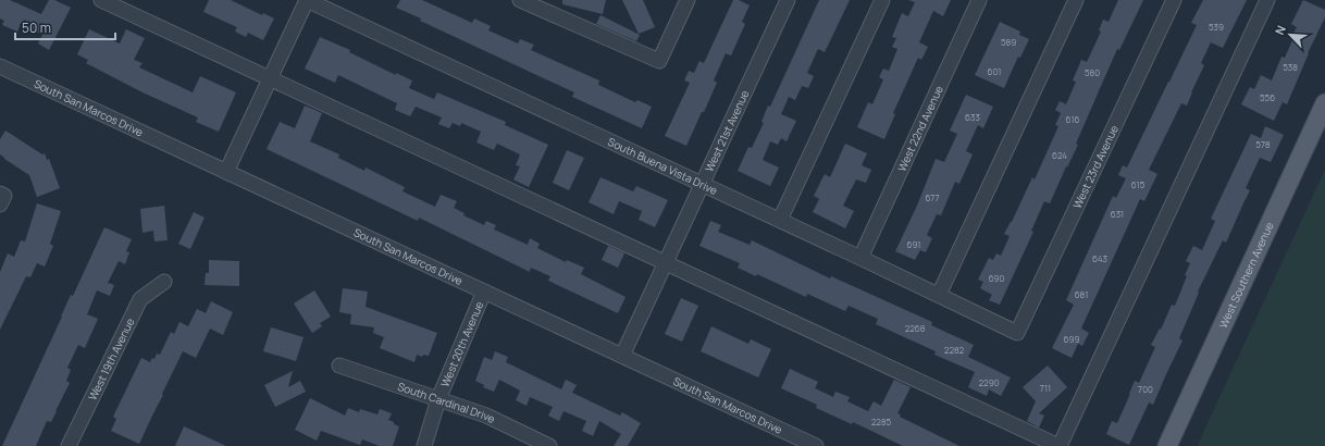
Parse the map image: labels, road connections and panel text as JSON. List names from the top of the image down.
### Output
{
  "streets": {
    "main road": ["West Southern Avenue"],
    "street": [
      "South San Marcos Drive",
      "West 22nd Avenue",
      "West 21st Avenue",
      "South Buena Vista Drive",
      "West 23rd Avenue",
      "West 20th Avenue",
      "West 19th Avenue",
      "South Cardinal Drive"
    ]
  },
  "crossings": [
    ["South San Marcos Drive", "West 21st Avenue"],
    ["South San Marcos Drive", "West 20th Avenue"],
    ["West 22nd Avenue", "South Buena Vista Drive"],
    ["West 21st Avenue", "South Buena Vista Drive"],
    ["South Buena Vista Drive", "West 23rd Avenue"],
    ["West 20th Avenue", "South Cardinal Drive"]
  ],
  "house_numbers": [
    "539",
    "589",
    "538",
    "601",
    "580",
    "556",
    "633",
    "616",
    "578",
    "624",
    "615",
    "677",
    "631",
    "691",
    "643",
    "690",
    "681",
    "2268",
    "699",
    "2282",
    "2290",
    "711",
    "700",
    "2285"
  ],
  "scale_bar": "50 m",
  "north": "top left"
}
